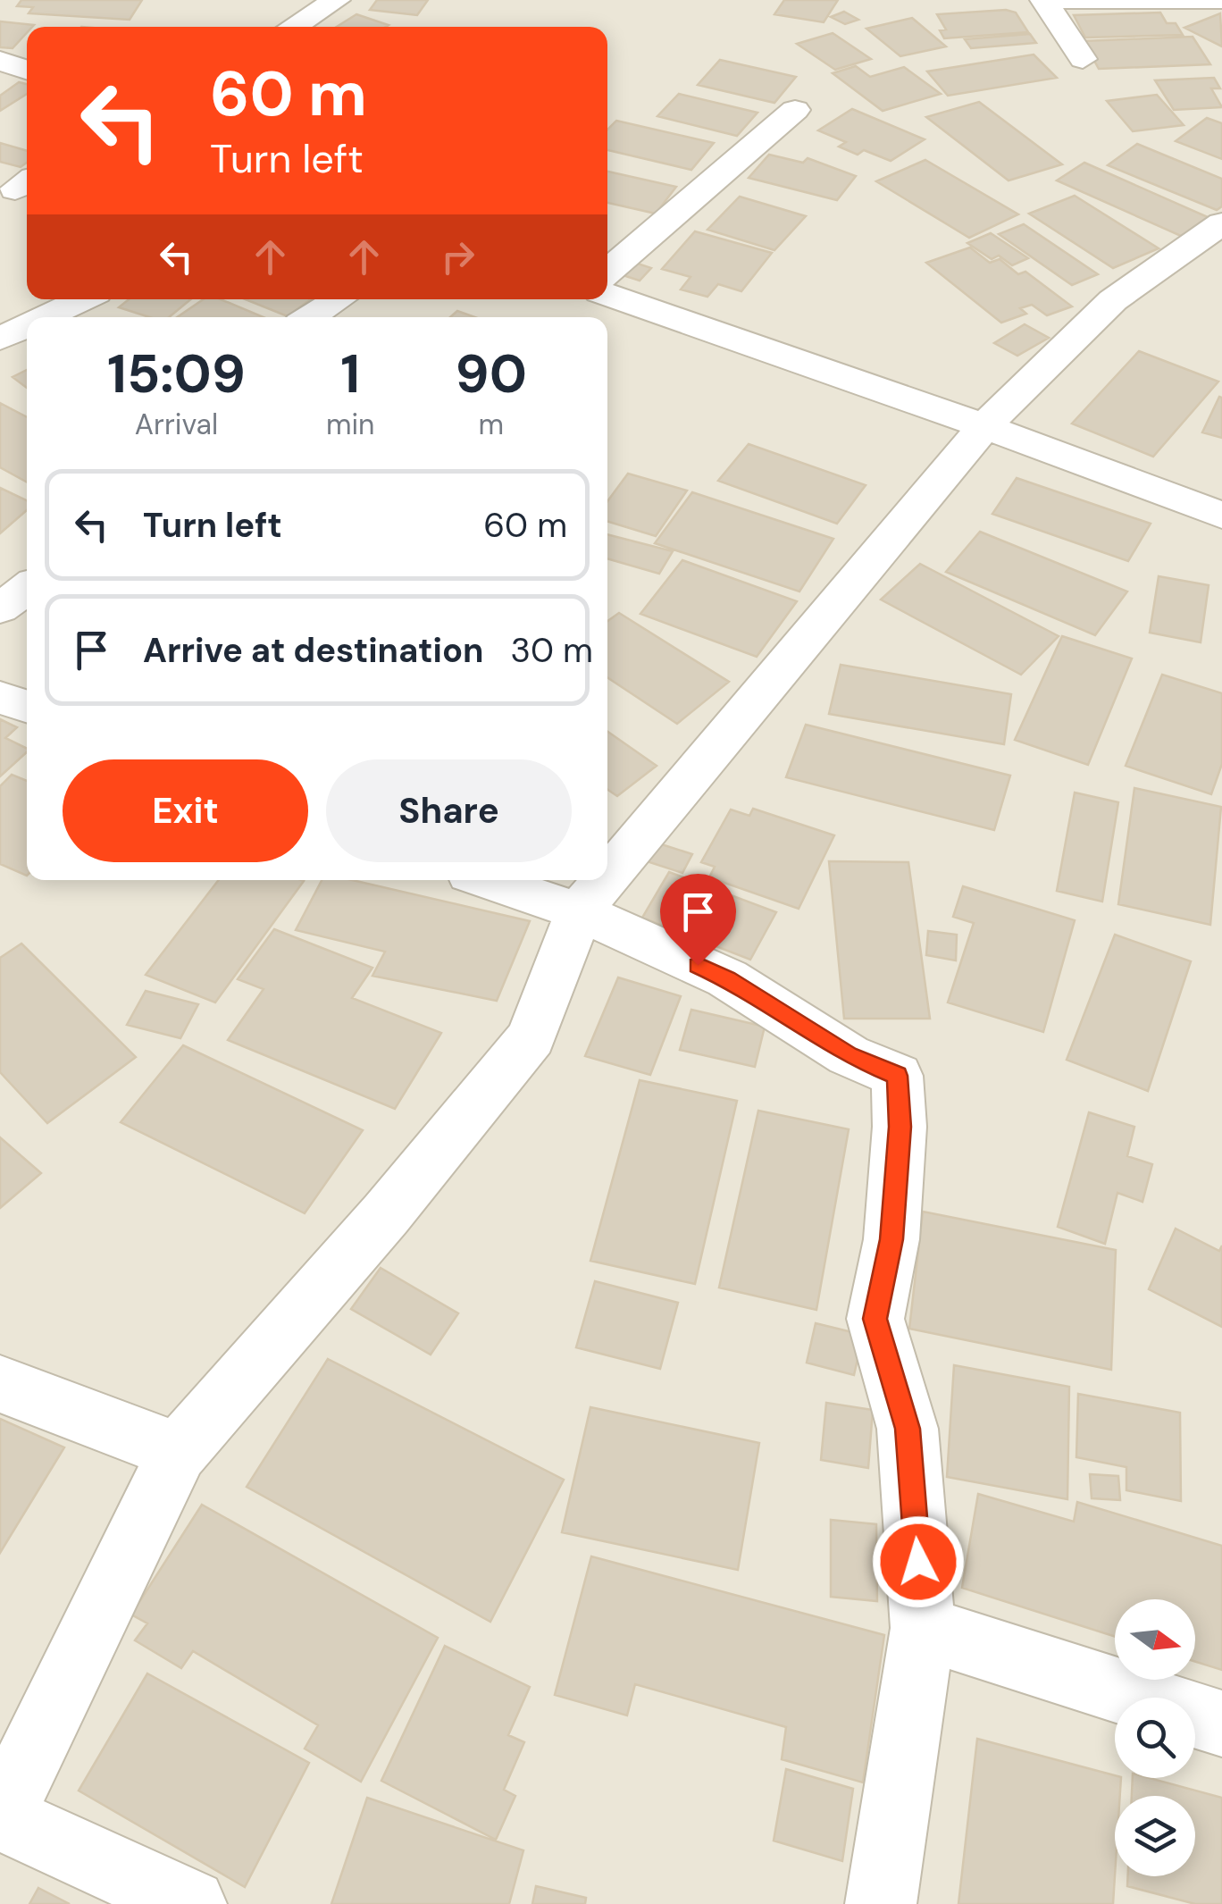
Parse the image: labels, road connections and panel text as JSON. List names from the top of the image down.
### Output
{
  "north": "right",
  "page": {
    "turn": ["60 m", "Turn left"],
    "eta": [
      "15:09",
      "Arrival",
      "1",
      "min",
      "90",
      "m"
    ],
    "list": [
      {
        "name": "Turn left",
        "value": "60 m"
      },
      {
        "name": "Arrive at destination",
        "value": "30 m"
      }
    ],
    "buttons": ["Exit", "Share"]
  }
}
